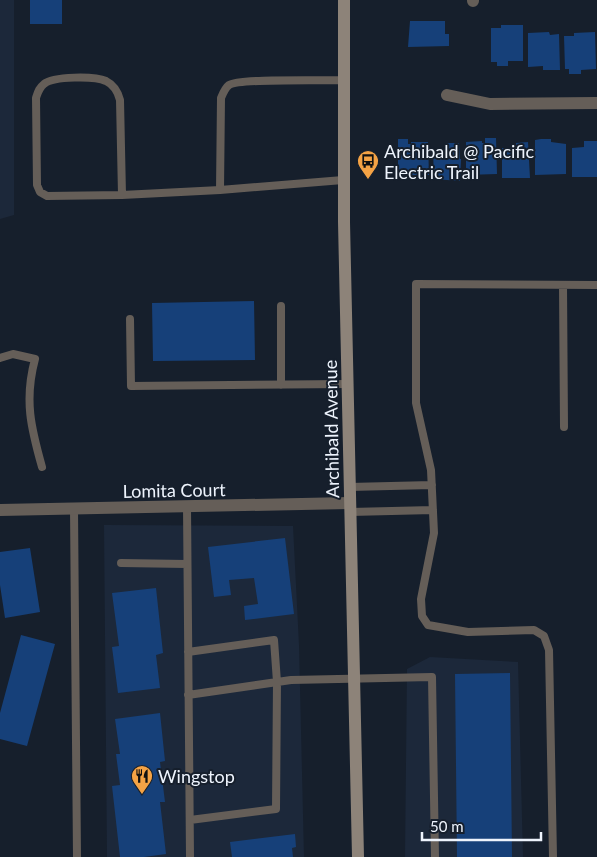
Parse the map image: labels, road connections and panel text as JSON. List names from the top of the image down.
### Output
{
  "streets": {
    "main road": ["Archibald Avenue"],
    "street": ["Lomita Court"]
  },
  "crossings": [
    ["Archibald Avenue", "Lomita Court"]
  ],
  "places": {
    "bus stop": ["Archibald @ Pacific Electric Trail"],
    "restaurant": ["Wingstop"]
  },
  "scale_bar": "50 m"
}
